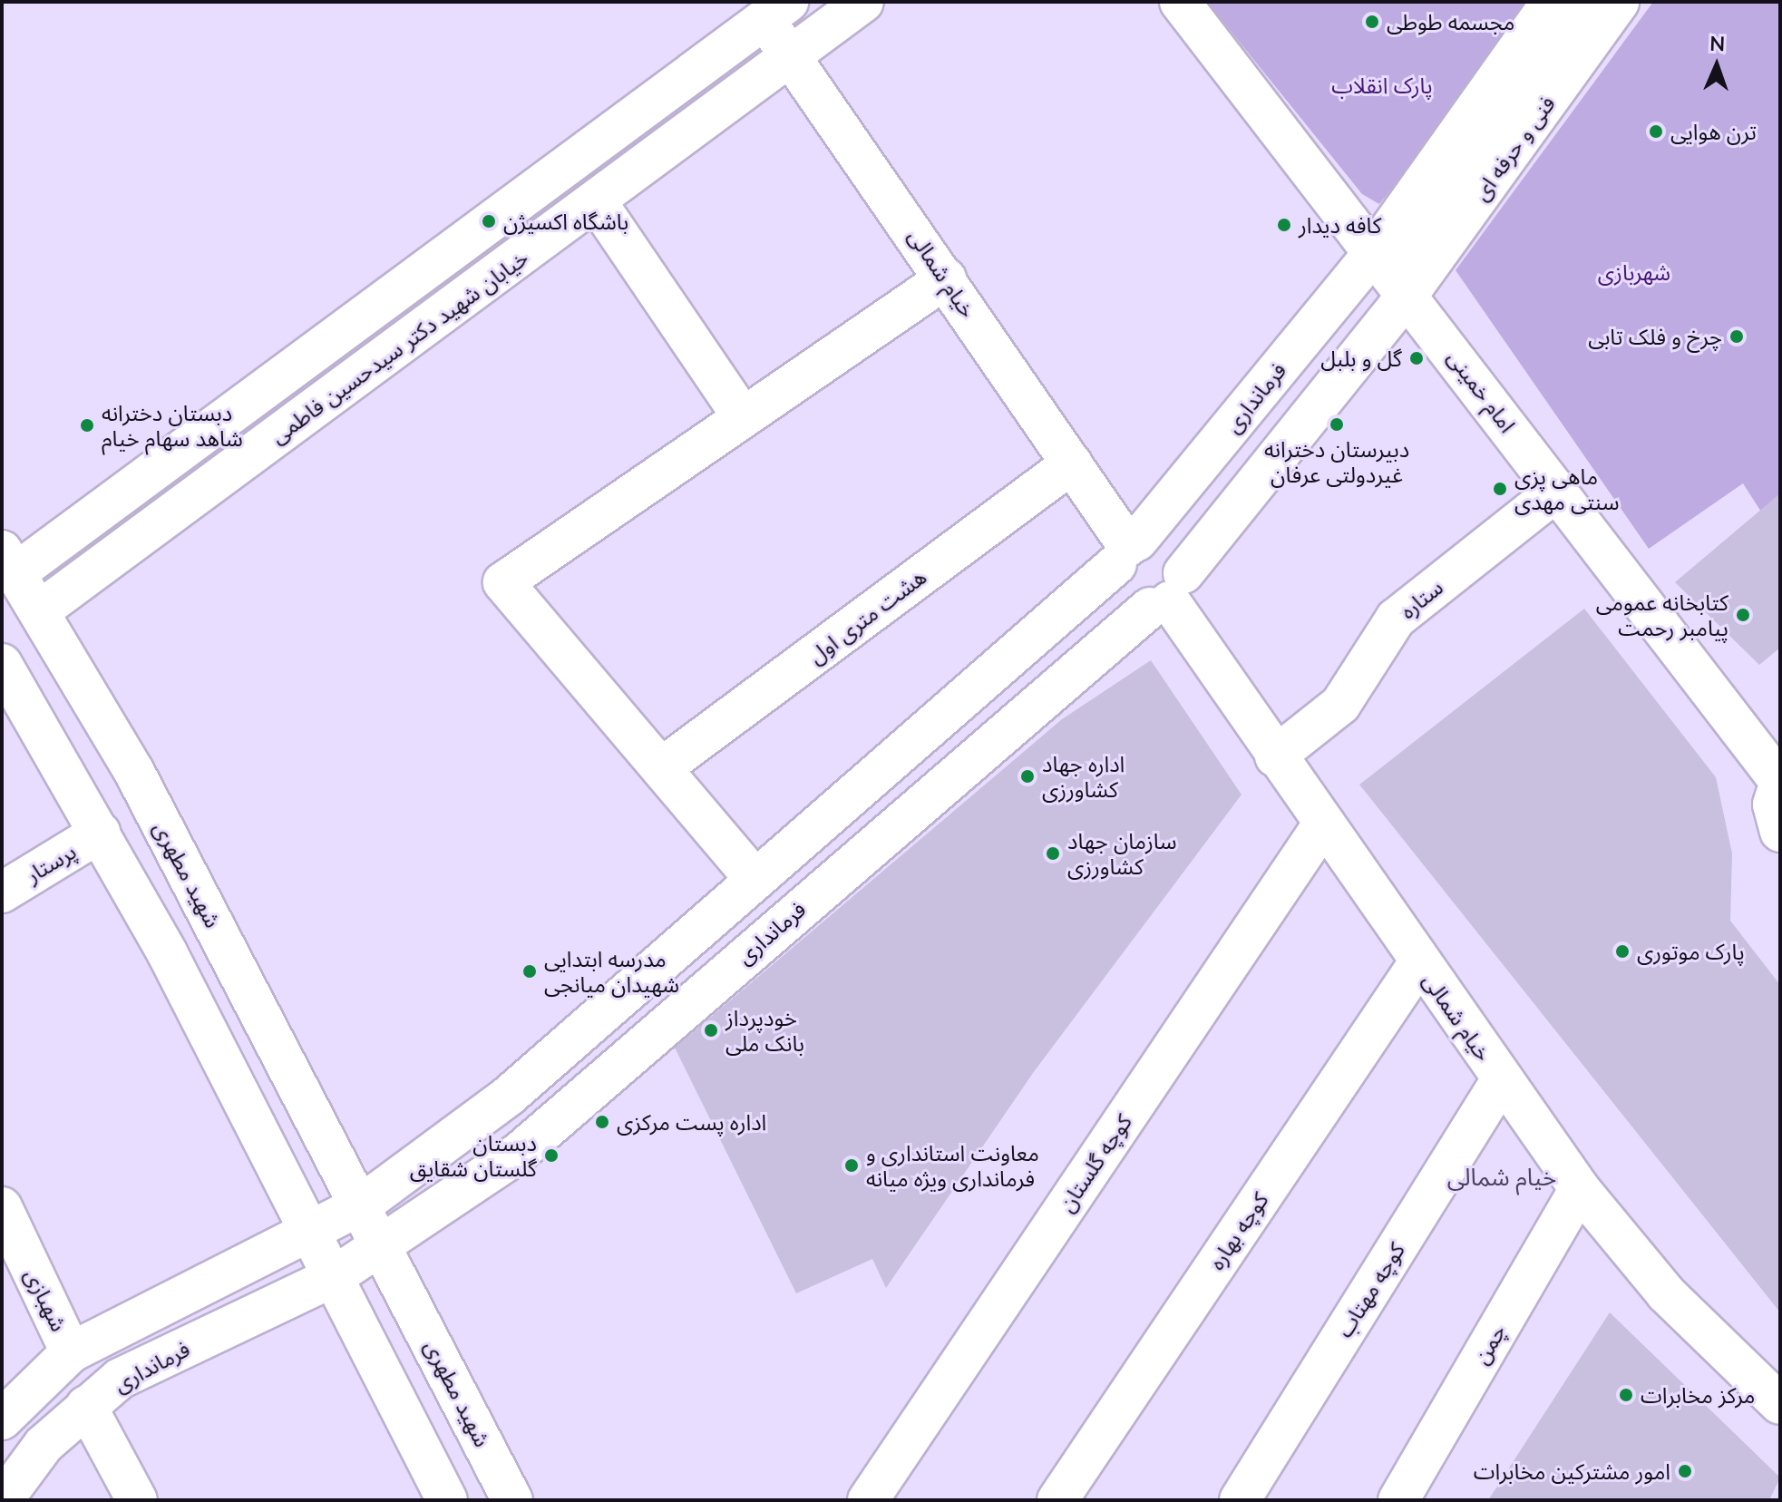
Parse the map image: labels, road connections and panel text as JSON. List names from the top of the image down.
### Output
{
  "streets": {
    "street": [
      "فنی و حرفه ای",
      "خیام شمالی",
      "خیابان شهید دکتر سیدحسین فاطمی",
      "امام خمینی",
      "فرمانداری",
      "ستاره",
      "هشت متری اول",
      "پرستار",
      "شهید مطهری",
      "کوچه گلستان",
      "کوچه بهاره",
      "کوچه مهتاب",
      "شهبازی",
      "چمن"
    ]
  },
  "crossings": [
    ["فنی و حرفه ای", "امام خمینی"],
    ["فنی و حرفه ای", "فرمانداری"],
    ["خیام شمالی", "خیابان شهید دکتر سیدحسین فاطمی"],
    ["خیام شمالی", "فرمانداری"],
    ["خیام شمالی", "ستاره"],
    ["خیام شمالی", "هشت متری اول"],
    ["خیام شمالی", "کوچه گلستان"],
    ["خیام شمالی", "کوچه بهاره"],
    ["خیام شمالی", "کوچه مهتاب"],
    ["خیام شمالی", "چمن"],
    ["خیابان شهید دکتر سیدحسین فاطمی", "شهید مطهری"],
    ["امام خمینی", "فرمانداری"],
    ["امام خمینی", "ستاره"],
    ["فرمانداری", "شهید مطهری"]
  ],
  "districts": ["خیام شمالی"],
  "parks": ["پارک انقلاب", "شهربازی"],
  "places": [
    "مجسمه طوطی",
    "ترن هوایی",
    "باشگاه اکسیژن",
    "کافه دیدار",
    "چرخ و فلک تابی",
    "گل و بلبل",
    "دبیرستان دخترانه غیردولتی عرفان",
    "دبستان دخترانه شاهد سهام خیام",
    "ماهی پزی سنتی مهدی",
    "کتابخانه عمومی پیامبر رحمت",
    "اداره جهاد کشاورزی",
    "سازمان جهاد کشاورزی",
    "پارک موتوری",
    "مدرسه ابتدایی شهیدان میانجی",
    "خودپرداز بانک ملی",
    "اداره پست مرکزی",
    "دبستان گلستان شقایق",
    "معاونت استانداری و فرمانداری ویژه میانه",
    "مرکز مخابرات",
    "امور مشترکین مخابرات"
  ],
  "north": "top"
}
